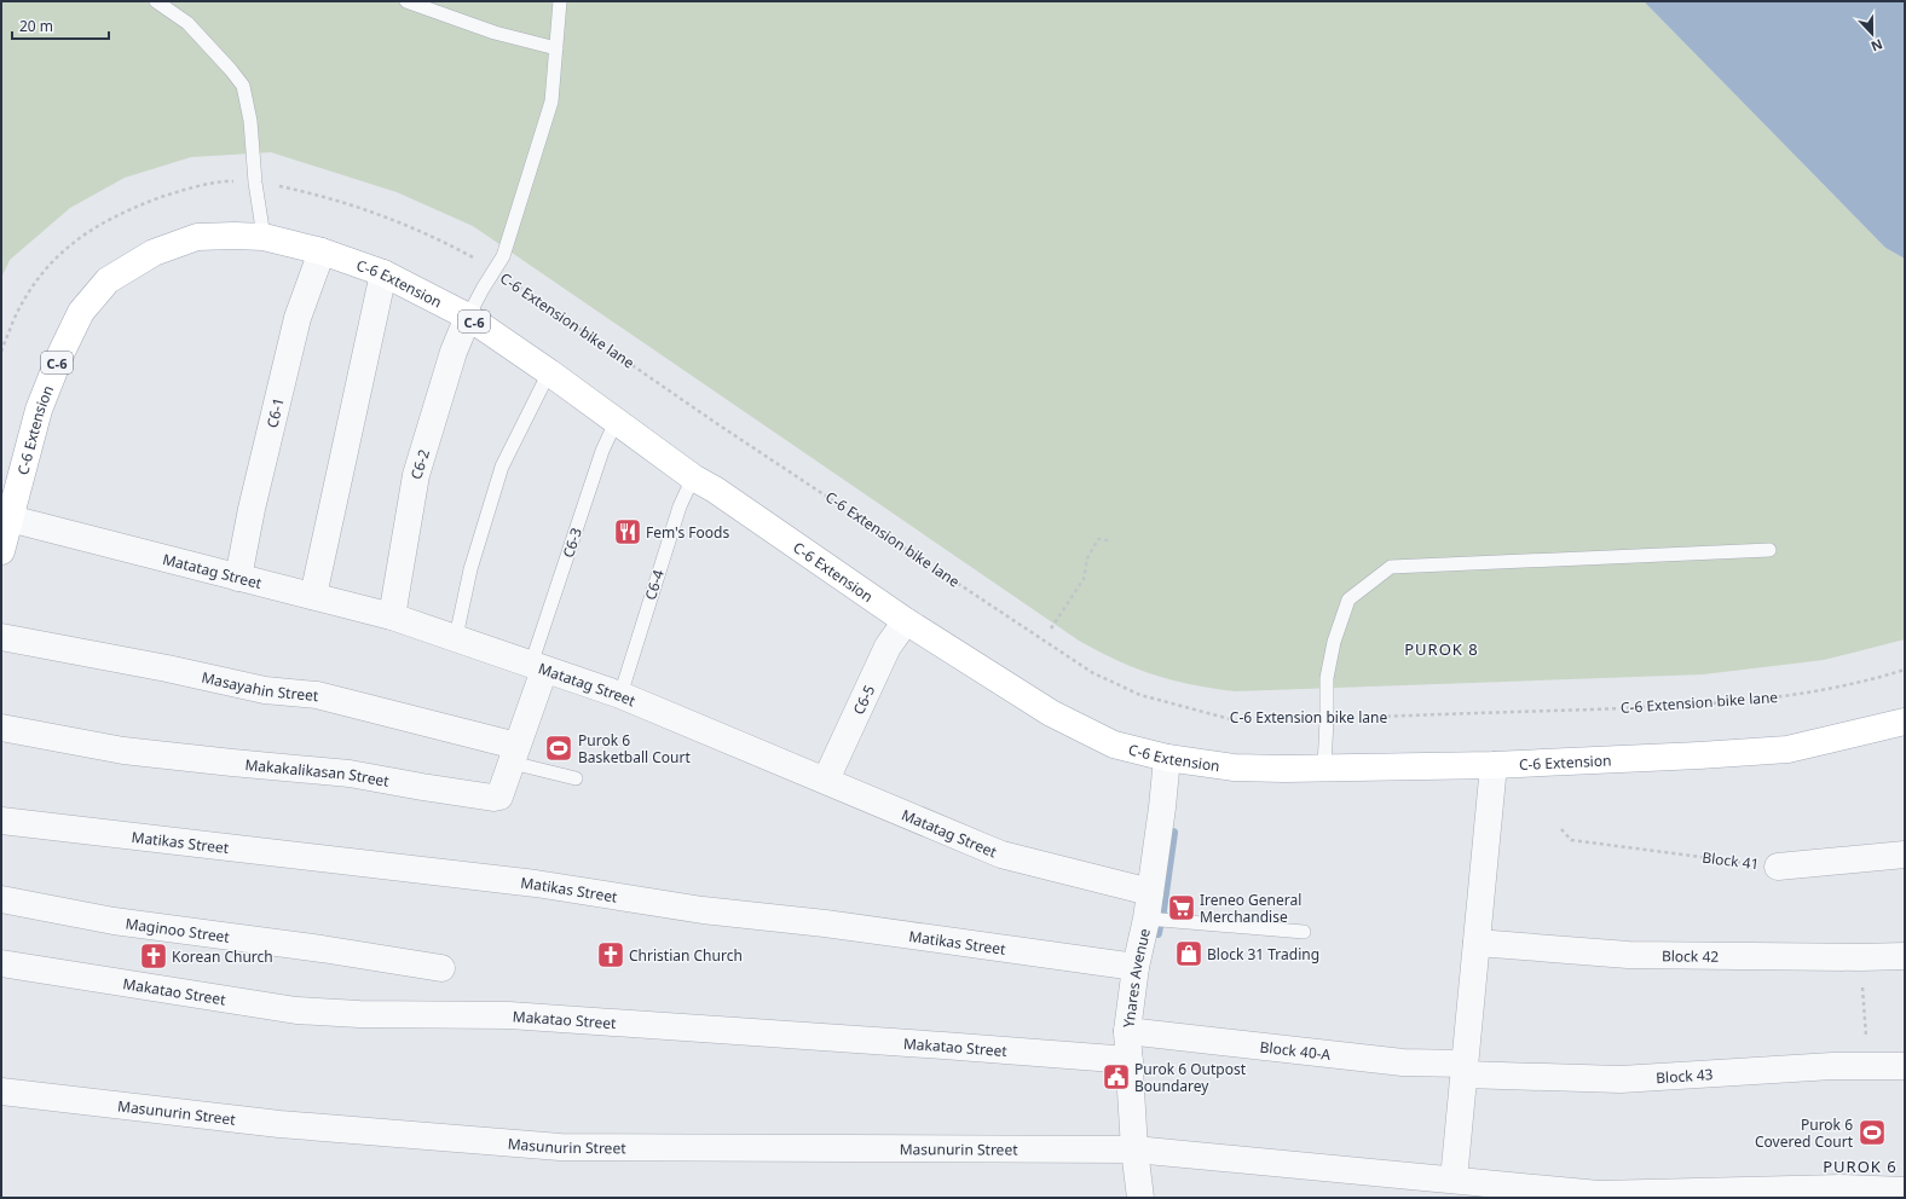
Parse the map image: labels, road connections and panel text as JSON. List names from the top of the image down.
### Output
{
  "streets": {
    "main road": ["C-6 Extension", "C-6"],
    "street": [
      "C6-1",
      "C6-2",
      "Matatag Street",
      "Masayahin Street",
      "C6-5",
      "Makakalikasan Street",
      "Matikas Street",
      "Block 41",
      "Maginoo Street",
      "Block 42",
      "Ynares Avenue",
      "Makatao Street",
      "Block 40-A",
      "Block 43",
      "Masunurin Street"
    ],
    "lane": ["C6-3", "C6-4"],
    "path": ["C-6 Extension bike lane"]
  },
  "crossings": [
    ["C-6 Extension", "C6-1"],
    ["C-6 Extension", "C6-2"],
    ["C-6 Extension", "C6-3"],
    ["C-6 Extension", "Matatag Street"],
    ["C-6 Extension", "C6-4"],
    ["C-6 Extension", "C6-5"],
    ["C-6 Extension", "Ynares Avenue"],
    ["C6-1", "Matatag Street"],
    ["C6-2", "Matatag Street"],
    ["C6-3", "Matatag Street"],
    ["C6-3", "Makakalikasan Street"],
    ["Matatag Street", "C6-4"],
    ["Matatag Street", "C6-5"],
    ["Matatag Street", "Makakalikasan Street"],
    ["Matatag Street", "Ynares Avenue"],
    ["Masayahin Street", "Makakalikasan Street"],
    ["Matikas Street", "Ynares Avenue"],
    ["Ynares Avenue", "Makatao Street"],
    ["Ynares Avenue", "Block 40-A"],
    ["Ynares Avenue", "Masunurin Street"],
    ["Block 40-A", "Block 43"]
  ],
  "districts": ["PUROK 8", "PUROK 6"],
  "places": {
    "restaurant": ["Fem's Foods"],
    "sports": ["Purok 6 Basketball Court", "Purok 6 Covered Court"],
    "supermarket": ["Ireneo General Merchandise"],
    "shop": ["Block 31 Trading"],
    "church": ["Christian Church", "Korean Church"],
    "public building": ["Purok 6 Outpost Boundarey"]
  },
  "scale_bar": "20 m",
  "north": "bottom"
}
